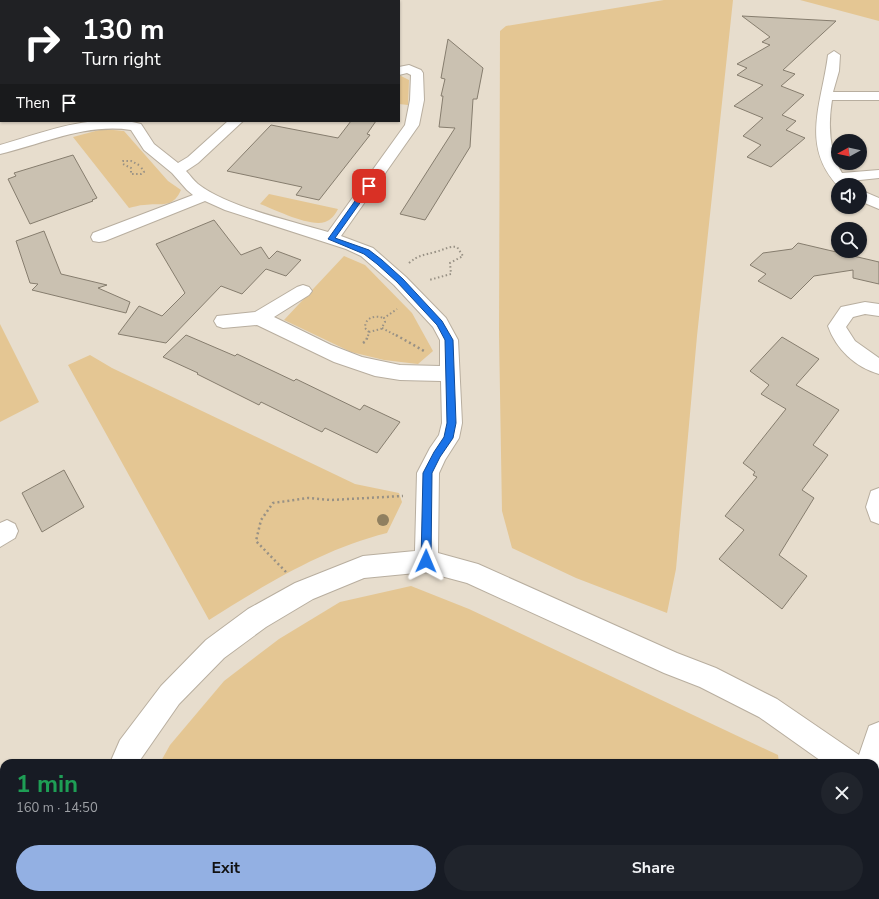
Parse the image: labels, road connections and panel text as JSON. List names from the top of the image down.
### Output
{
  "north": "left",
  "page": {
    "turn": ["130 m", "Turn right"],
    "then": "Then",
    "heading": ["1 min", "160 m · 14:50"],
    "buttons": ["Exit", "Share"]
  }
}
